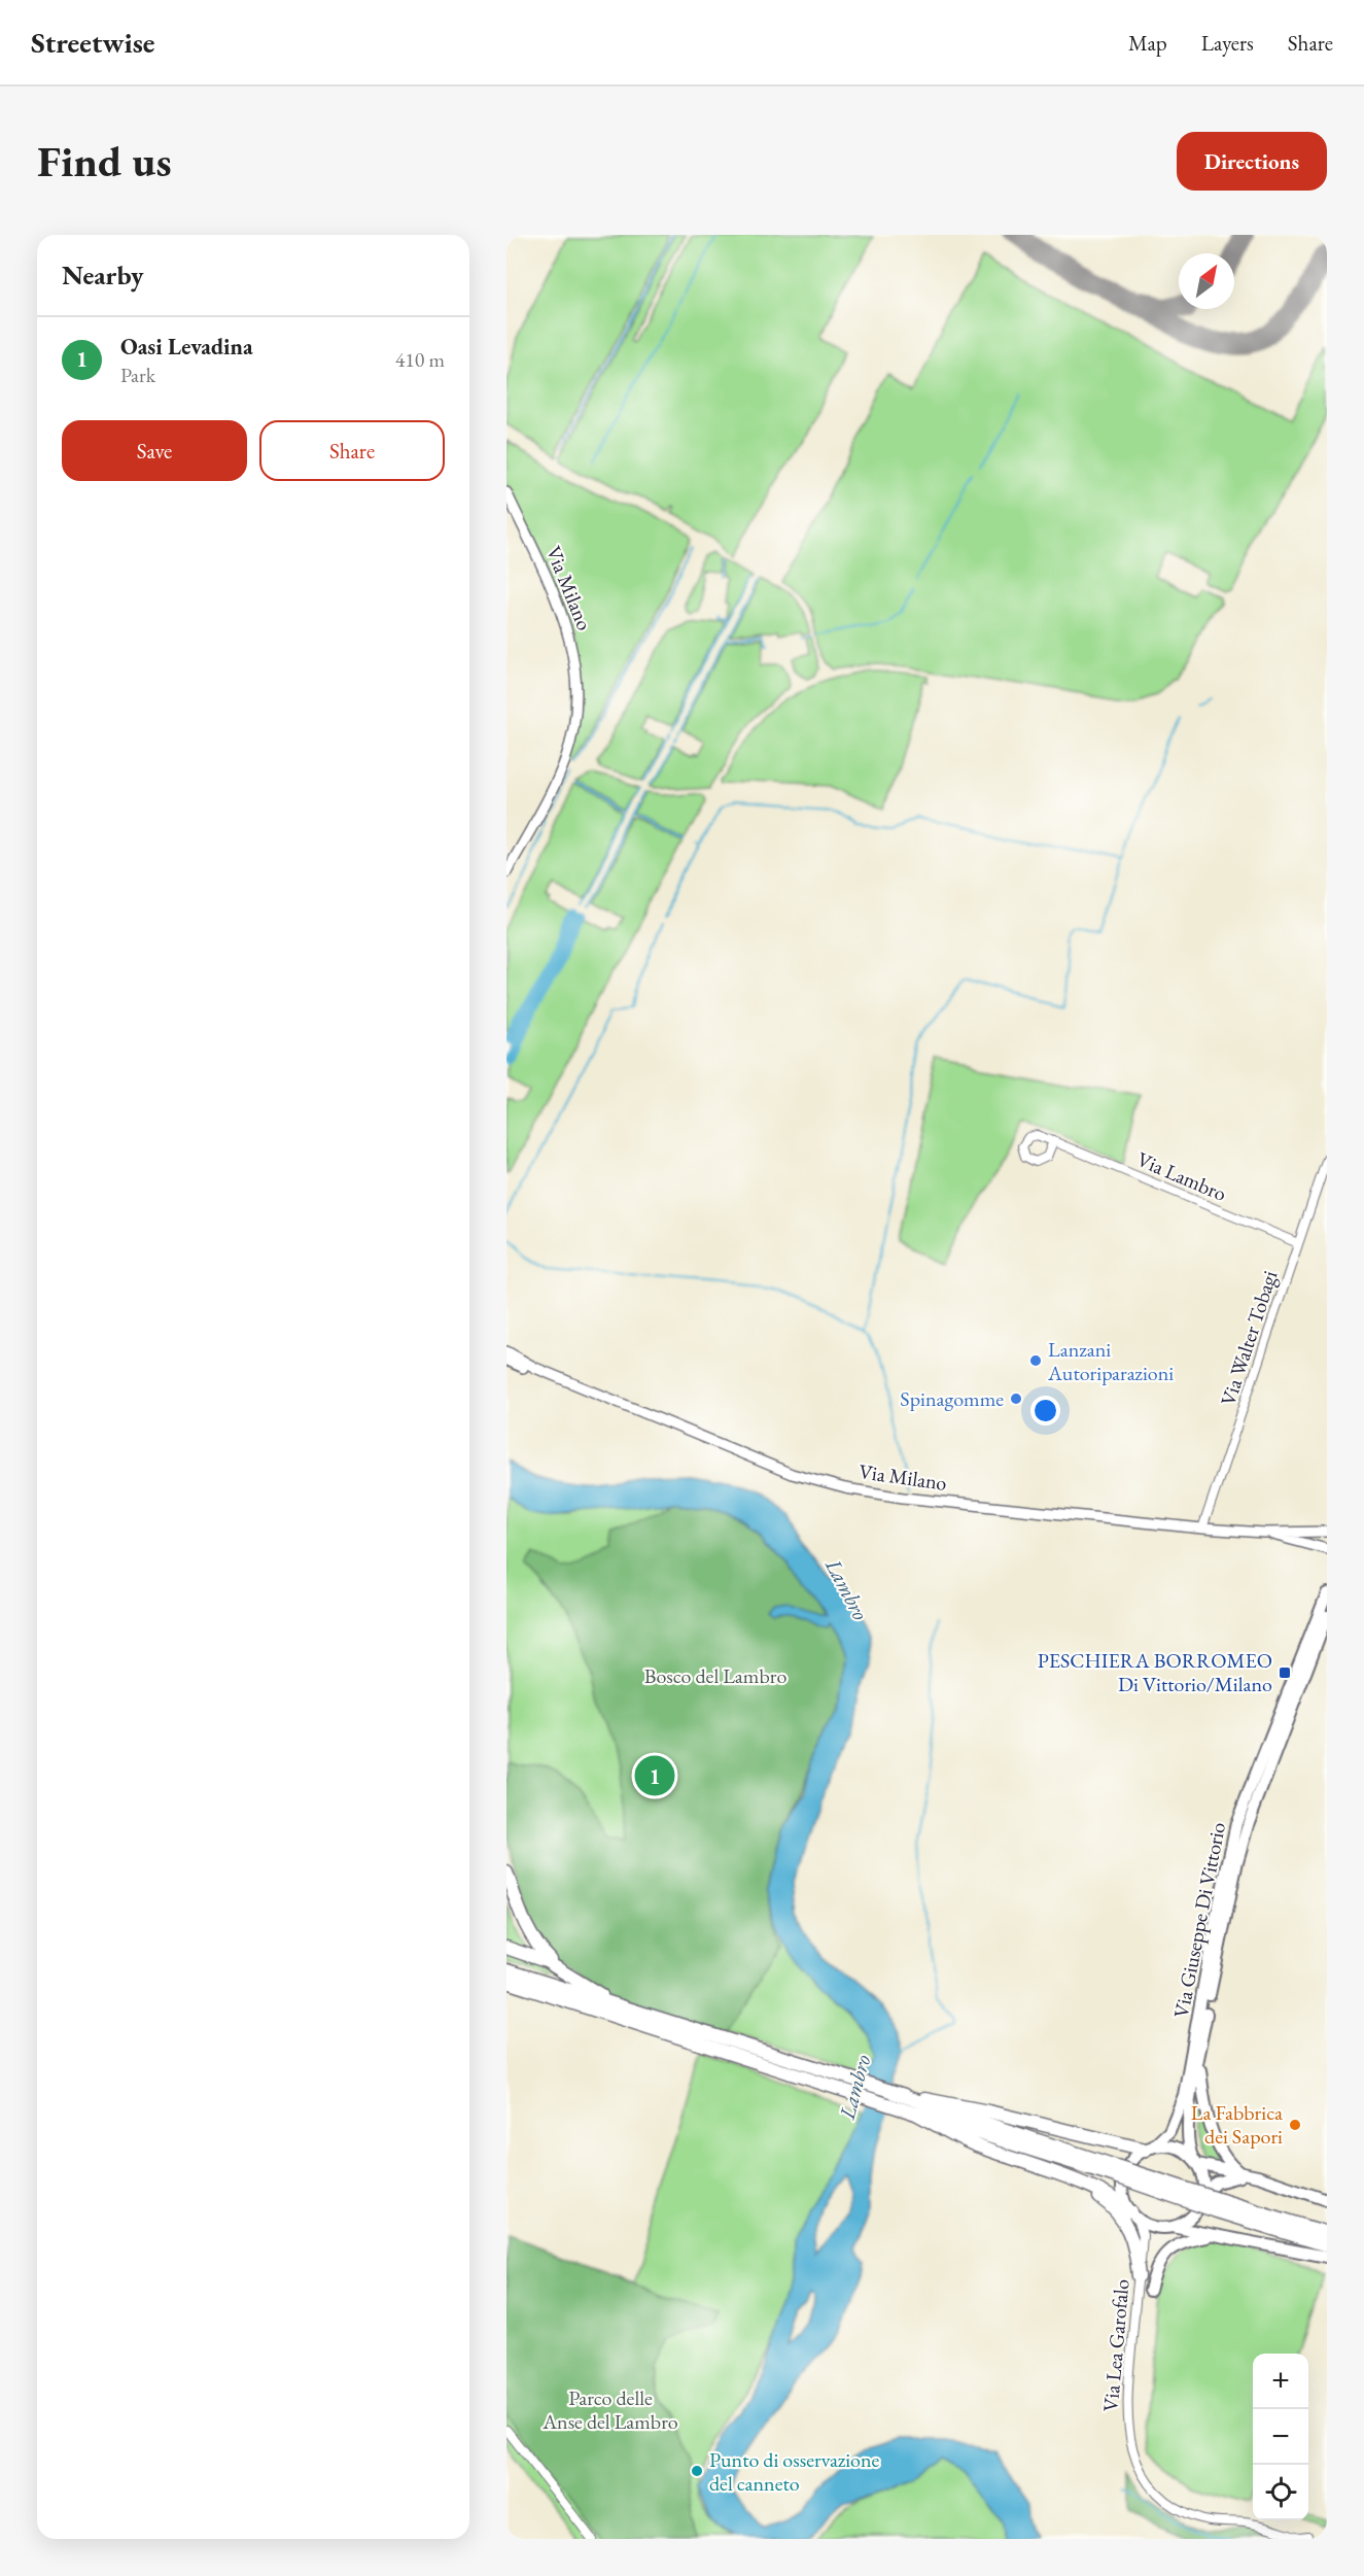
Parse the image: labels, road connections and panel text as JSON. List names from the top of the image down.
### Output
{
  "streets": {
    "main road": ["Via Giuseppe Di Vittorio"],
    "street": [
      "Via Milano",
      "Via Lambro",
      "Via Walter Tobagi",
      "Via Lea Garofalo"
    ]
  },
  "crossings": [
    ["Via Milano", "Via Walter Tobagi"],
    ["Via Lambro", "Via Walter Tobagi"],
    ["Via Giuseppe Di Vittorio", "Via Lea Garofalo"]
  ],
  "water": ["Lambro"],
  "parks": ["Bosco del Lambro", "Parco delle Anse del Lambro"],
  "places": {
    "other": [
      "Lanzani Autoriparazioni",
      "Spinagomme",
      "La Fabbrica dei Sapori",
      "Punto di osservazione del canneto"
    ],
    "transit": ["PESCHIERA BORROMEO Di Vittorio/Milano"]
  },
  "north": "top right",
  "page": {
    "header": "Streetwise",
    "nav": ["Map", "Layers", "Share"],
    "buttons": [
      "Directions",
      ["Save", "Share"]
    ],
    "title": "Find us",
    "heading": "Nearby",
    "list": [
      {
        "mark": "1",
        "name": "Oasi Levadina",
        "note": "Park",
        "value": "410 m"
      }
    ],
    "pins": "1",
    "map_buttons": ["+", "−"]
  }
}
